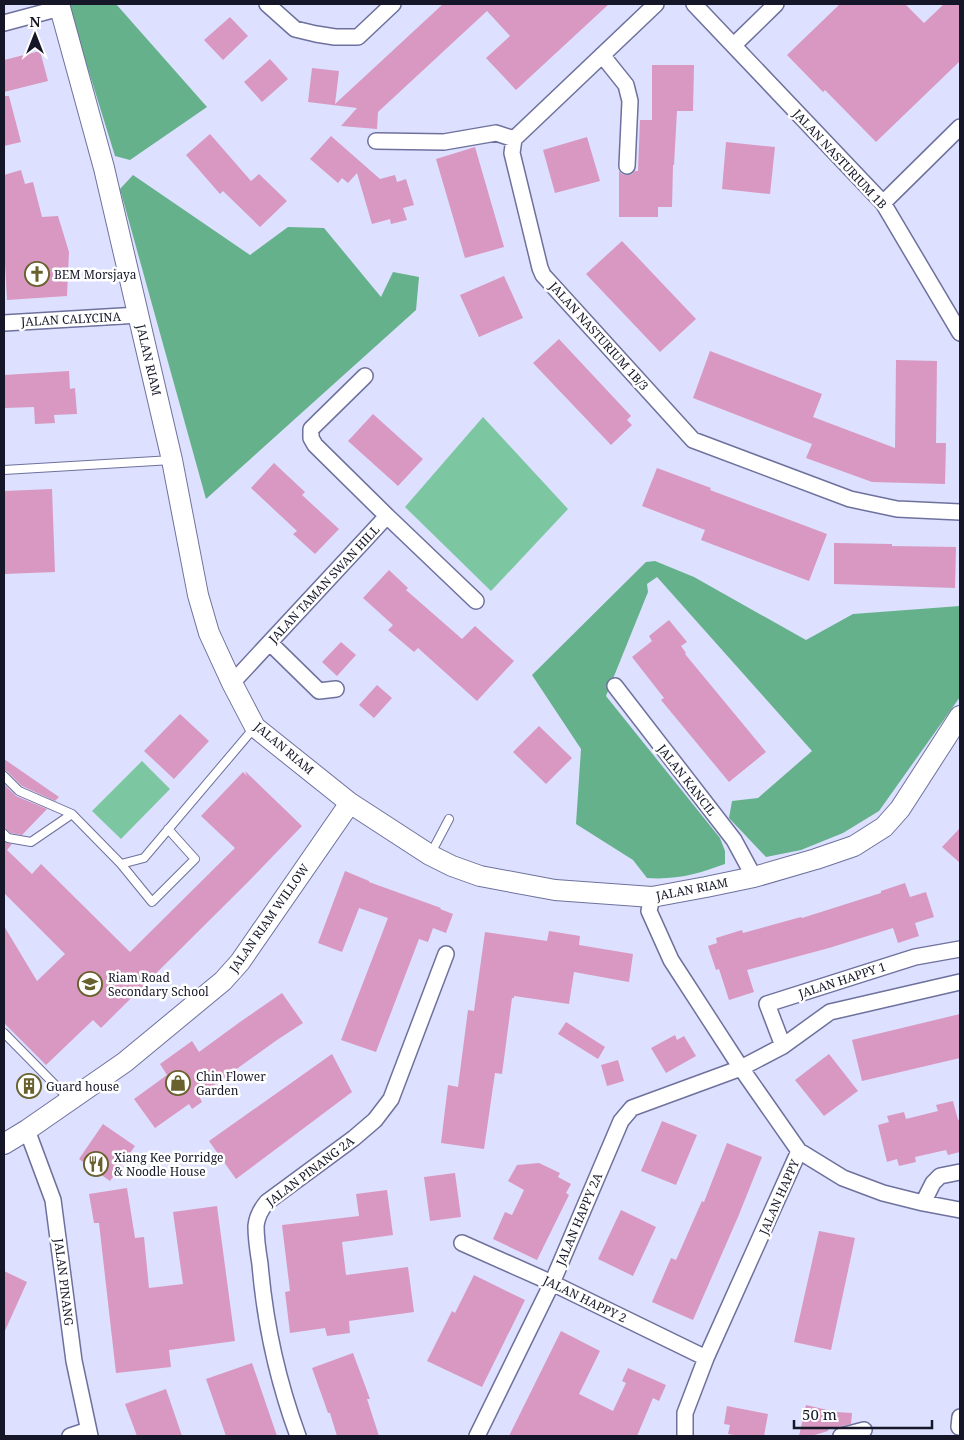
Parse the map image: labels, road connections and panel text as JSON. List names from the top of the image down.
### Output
{
  "streets": {
    "main road": ["JALAN RIAM", "JALAN RIAM WILLOW"],
    "street": [
      "JALAN NASTURIUM 1B",
      "JALAN CALYCINA",
      "JALAN NASTURIUM 1B/3",
      "JALAN TAMAN SWAN HILL",
      "JALAN KANCIL",
      "JALAN HAPPY 1",
      "JALAN PINANG 2A",
      "JALAN HAPPY",
      "JALAN HAPPY 2A",
      "JALAN PINANG",
      "JALAN HAPPY 2"
    ]
  },
  "crossings": [
    ["JALAN CALYCINA", "JALAN RIAM"],
    ["JALAN RIAM", "JALAN TAMAN SWAN HILL"],
    ["JALAN RIAM", "JALAN KANCIL"],
    ["JALAN RIAM", "JALAN RIAM WILLOW"],
    ["JALAN RIAM", "JALAN HAPPY"],
    ["JALAN RIAM WILLOW", "JALAN PINANG"],
    ["JALAN HAPPY", "JALAN HAPPY 2A"],
    ["JALAN HAPPY", "JALAN HAPPY 2"],
    ["JALAN HAPPY 2A", "JALAN HAPPY 2"]
  ],
  "places": {
    "church": ["BEM Morsjaya"],
    "school or university": ["Riam Road Secondary School"],
    "shop": ["Chin Flower Garden"],
    "building": ["Guard house"],
    "restaurant": ["Xiang Kee Porridge & Noodle House"]
  },
  "scale_bar": "50 m",
  "north": "top"
}
